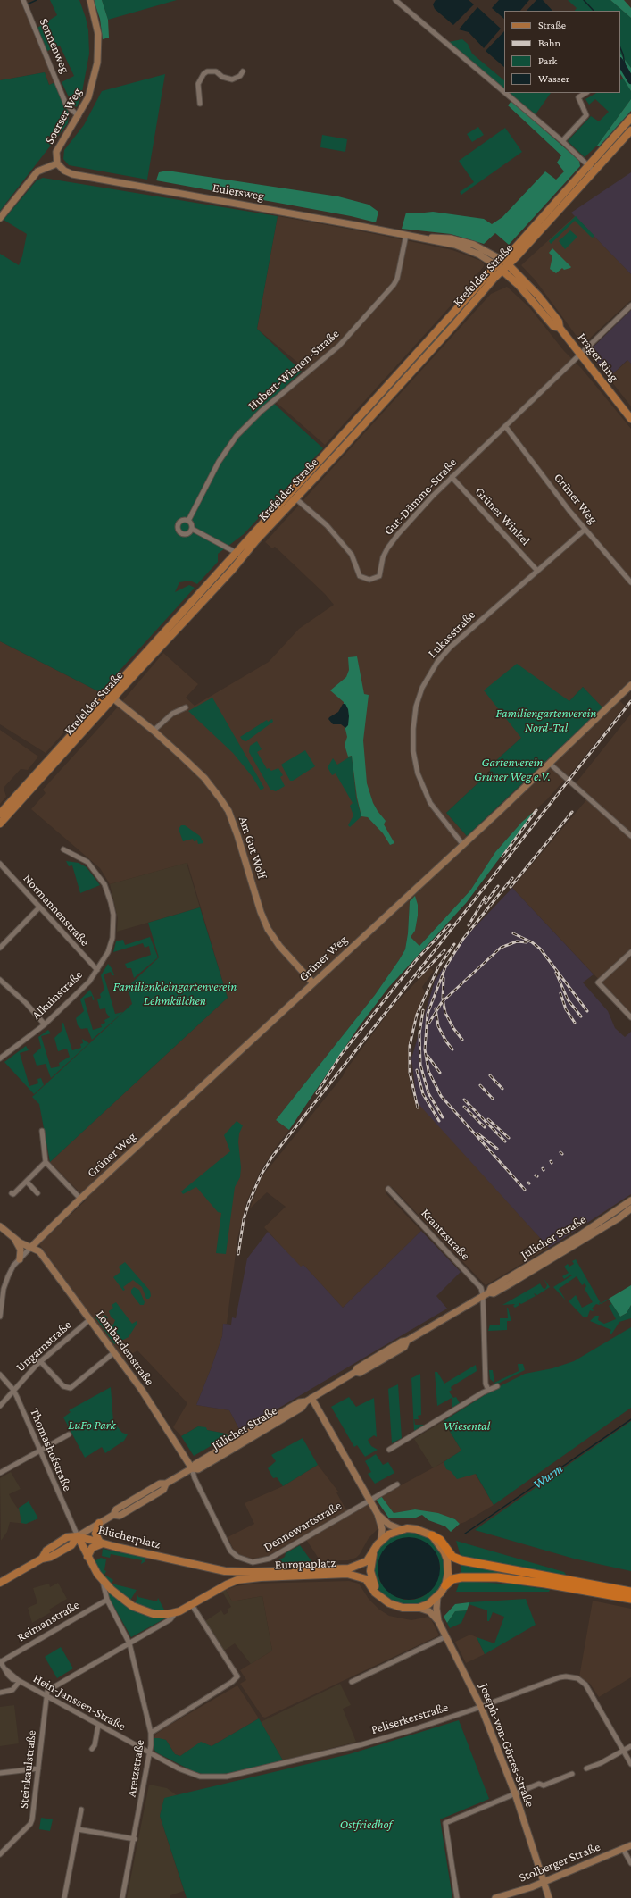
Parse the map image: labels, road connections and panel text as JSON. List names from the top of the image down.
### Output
{
  "streets": {
    "main road": [
      "Soerser Weg",
      "Eulersweg",
      "Krefelder Straße",
      "Prager Ring",
      "Grüner Weg",
      "Am Gut Wolf",
      "Jülicher Straße",
      "Lombardenstraße",
      "Blücherplatz",
      "Europaplatz",
      "Joseph-von-Görres-Straße",
      "Stolberger Straße"
    ],
    "street": [
      "Sonnenweg",
      "Hubert-Wienen-Straße",
      "Gut-Dämme-Straße",
      "Grüner Winkel",
      "Lukasstraße",
      "Normannenstraße",
      "Alkuinstraße",
      "Krantzstraße",
      "Ungarnstraße",
      "Thomashofstraße",
      "Dennewartstraße",
      "Reimanstraße",
      "Hein-Janssen-Straße",
      "Peliserkerstraße",
      "Aretzstraße",
      "Steinkaulstraße"
    ]
  },
  "crossings": [
    ["Sonnenweg", "Soerser Weg"],
    ["Soerser Weg", "Eulersweg"],
    ["Eulersweg", "Krefelder Straße"],
    ["Eulersweg", "Prager Ring"],
    ["Eulersweg", "Hubert-Wienen-Straße"],
    ["Krefelder Straße", "Prager Ring"],
    ["Krefelder Straße", "Gut-Dämme-Straße"],
    ["Krefelder Straße", "Am Gut Wolf"],
    ["Prager Ring", "Gut-Dämme-Straße"],
    ["Gut-Dämme-Straße", "Grüner Weg"],
    ["Gut-Dämme-Straße", "Grüner Winkel"],
    ["Grüner Weg", "Lukasstraße"],
    ["Grüner Weg", "Am Gut Wolf"],
    ["Grüner Weg", "Lombardenstraße"],
    ["Grüner Winkel", "Lukasstraße"],
    ["Normannenstraße", "Alkuinstraße"],
    ["Krantzstraße", "Jülicher Straße"],
    ["Jülicher Straße", "Lombardenstraße"],
    ["Jülicher Straße", "Thomashofstraße"],
    ["Jülicher Straße", "Dennewartstraße"],
    ["Jülicher Straße", "Blücherplatz"],
    ["Ungarnstraße", "Lombardenstraße"],
    ["Ungarnstraße", "Thomashofstraße"],
    ["Lombardenstraße", "Dennewartstraße"],
    ["Thomashofstraße", "Blücherplatz"],
    ["Blücherplatz", "Europaplatz"],
    ["Blücherplatz", "Reimanstraße"],
    ["Blücherplatz", "Aretzstraße"],
    ["Europaplatz", "Joseph-von-Görres-Straße"],
    ["Reimanstraße", "Hein-Janssen-Straße"],
    ["Hein-Janssen-Straße", "Peliserkerstraße"],
    ["Hein-Janssen-Straße", "Aretzstraße"],
    ["Hein-Janssen-Straße", "Steinkaulstraße"],
    ["Peliserkerstraße", "Joseph-von-Görres-Straße"],
    ["Peliserkerstraße", "Aretzstraße"],
    ["Joseph-von-Görres-Straße", "Stolberger Straße"]
  ],
  "water": ["Wurm"],
  "parks": [
    "Familiengartenverein Nord-Tal",
    "Gartenverein Grüner Weg e.V.",
    "Familienkleingartenverein Lehmkülchen",
    "LuFo Park",
    "Wiesental",
    "Ostfriedhof"
  ],
  "legend": [
    "Straße",
    "Bahn",
    "Park",
    "Wasser"
  ]
}
